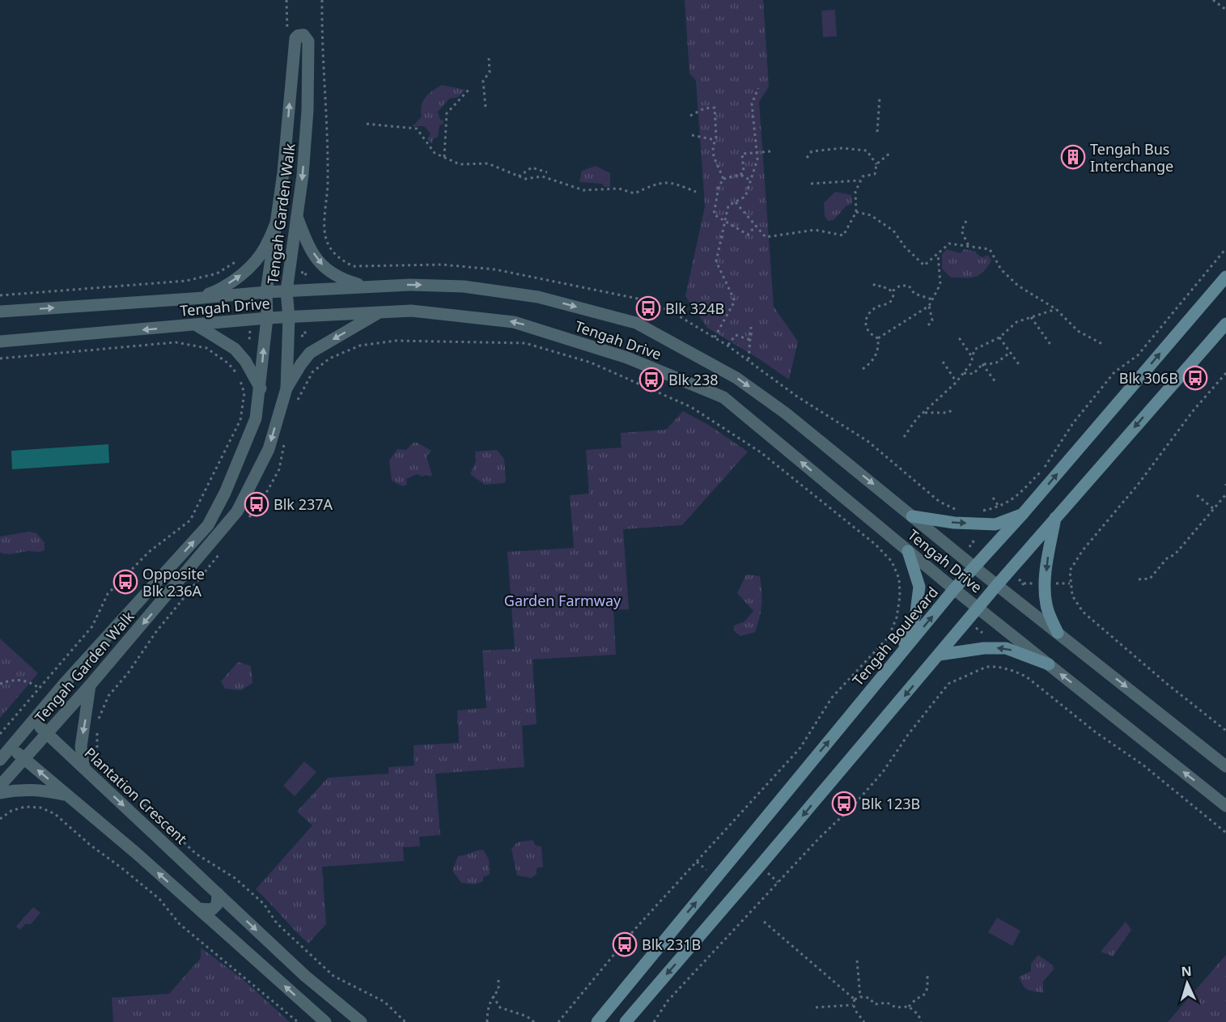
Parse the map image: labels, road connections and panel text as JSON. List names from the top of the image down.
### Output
{
  "streets": {
    "main road": ["Tengah Boulevard"],
    "street": ["Tengah Garden Walk", "Tengah Drive", "Plantation Crescent"]
  },
  "crossings": [
    ["Tengah Garden Walk", "Tengah Drive"],
    ["Tengah Garden Walk", "Plantation Crescent"],
    ["Tengah Drive", "Tengah Boulevard"]
  ],
  "parks": ["Garden Farmway"],
  "places": {
    "building": ["Tengah Bus Interchange"],
    "bus stop": [
      "Blk 324B",
      "Blk 306B",
      "Blk 238",
      "Blk 237A",
      "Opposite Blk 236A",
      "Blk 123B",
      "Blk 231B"
    ]
  },
  "north": "top"
}
